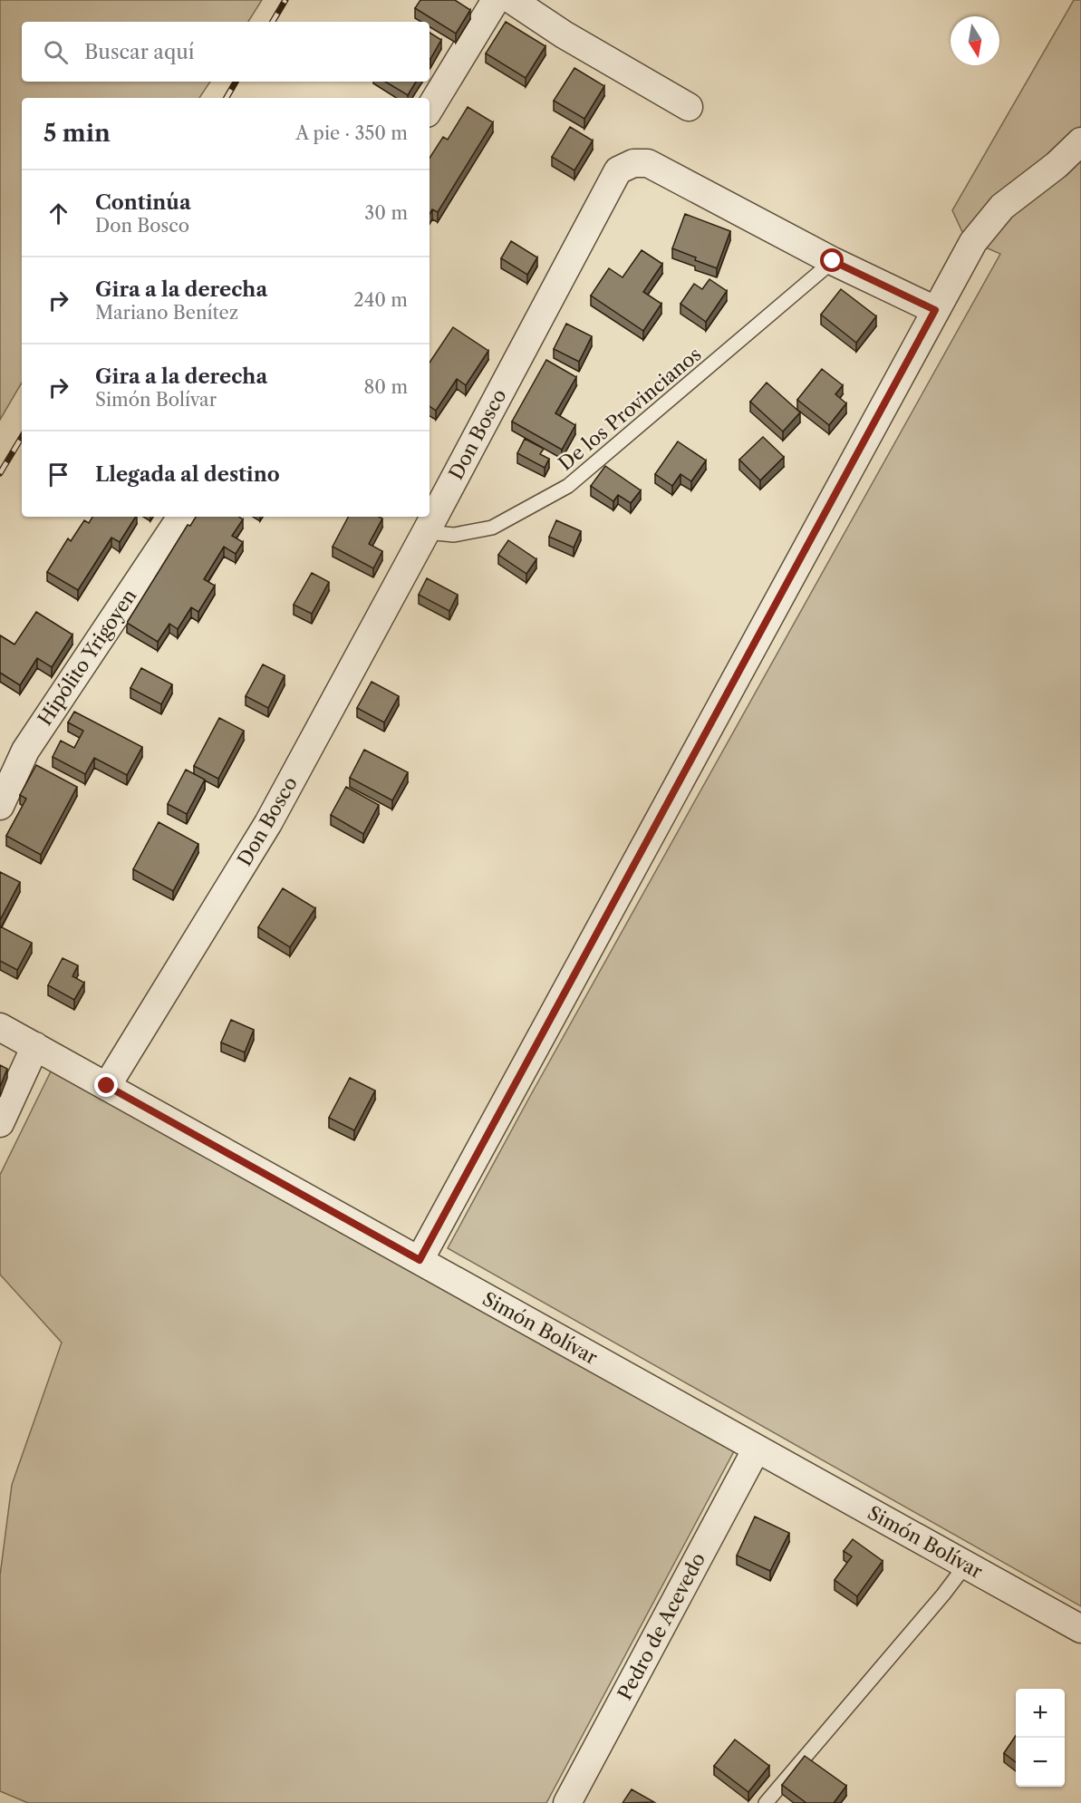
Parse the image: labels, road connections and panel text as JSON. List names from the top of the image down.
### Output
{
  "streets": {
    "street": [
      "Don Bosco",
      "Hipólito Yrigoyen",
      "Simón Bolívar",
      "Pedro de Acevedo"
    ],
    "lane": ["De los Provincianos"]
  },
  "crossings": [
    ["De los Provincianos", "Don Bosco"],
    ["Don Bosco", "Simón Bolívar"],
    ["Simón Bolívar", "Pedro de Acevedo"]
  ],
  "north": "bottom",
  "page": {
    "search": "Buscar aquí",
    "heading": ["5 min", "A pie · 350 m"],
    "list": [
      ["Continúa", "Don Bosco", "30 m"],
      ["Gira a la derecha", "Mariano Benítez", "240 m"],
      ["Gira a la derecha", "Simón Bolívar", "80 m"],
      "Llegada al destino"
    ],
    "map_buttons": ["+", "−"]
  }
}
